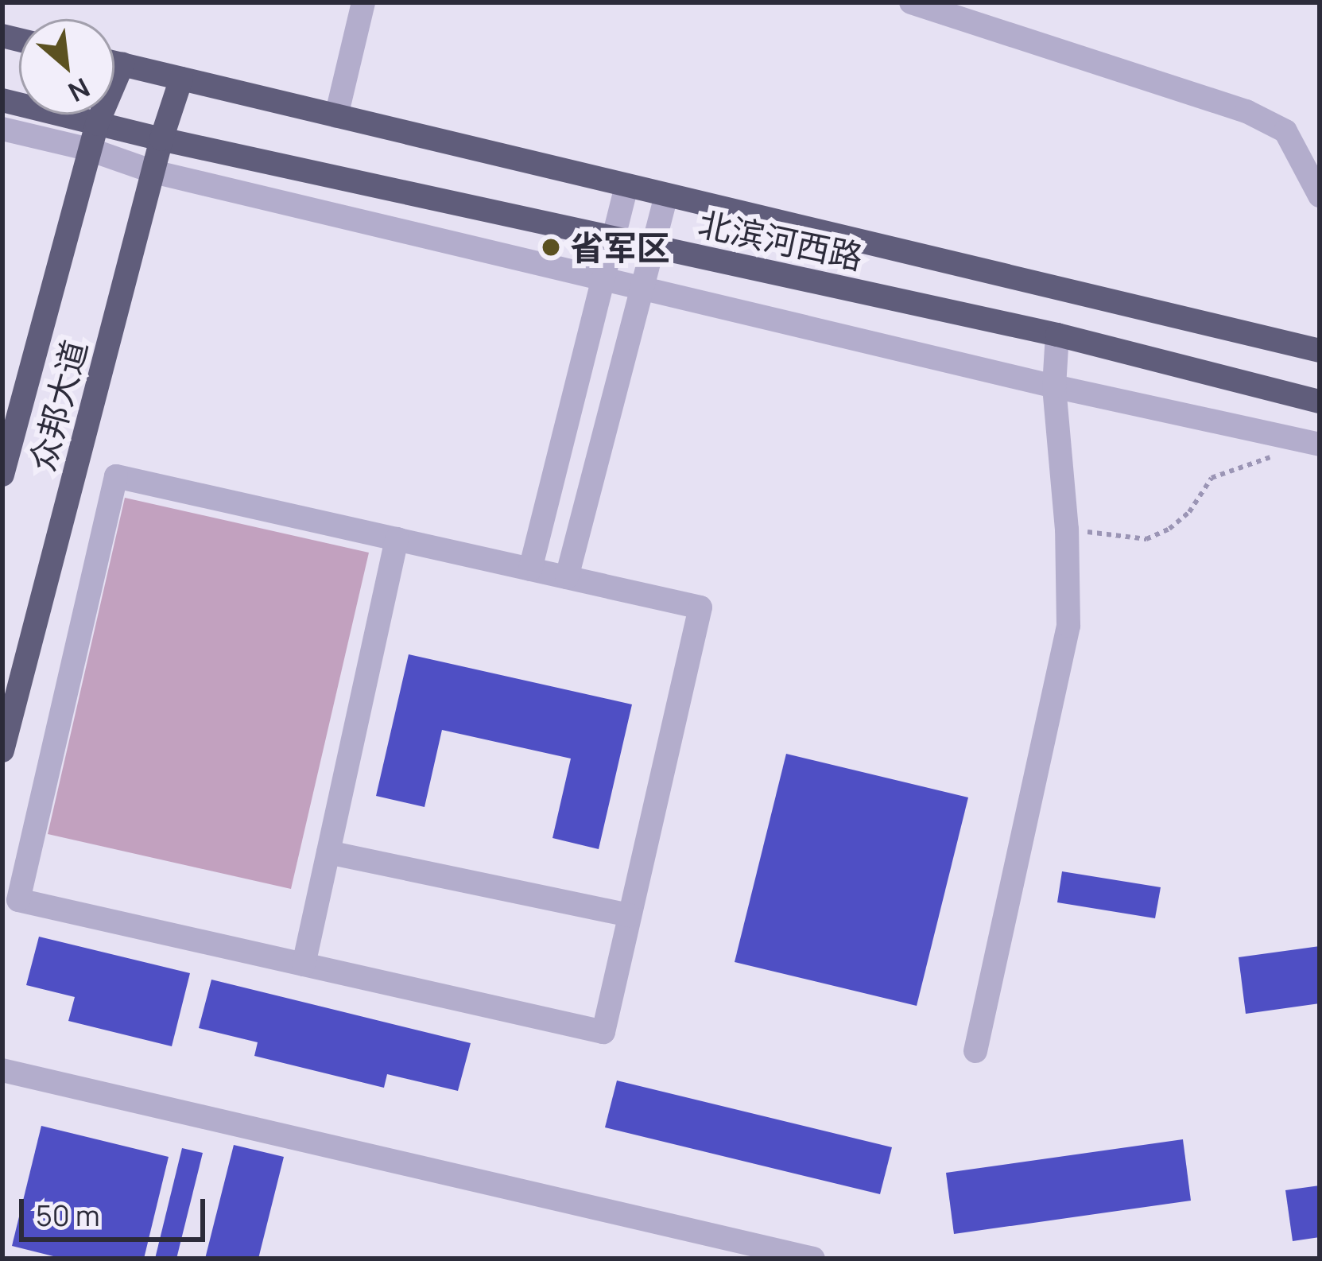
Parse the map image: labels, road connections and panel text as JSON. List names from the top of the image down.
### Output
{
  "streets": {
    "main road": ["北滨河西路", "众邦大道"]
  },
  "crossings": [
    ["北滨河西路", "众邦大道"]
  ],
  "places": ["省军区"],
  "scale_bar": "50 m",
  "north": "bottom right"
}
